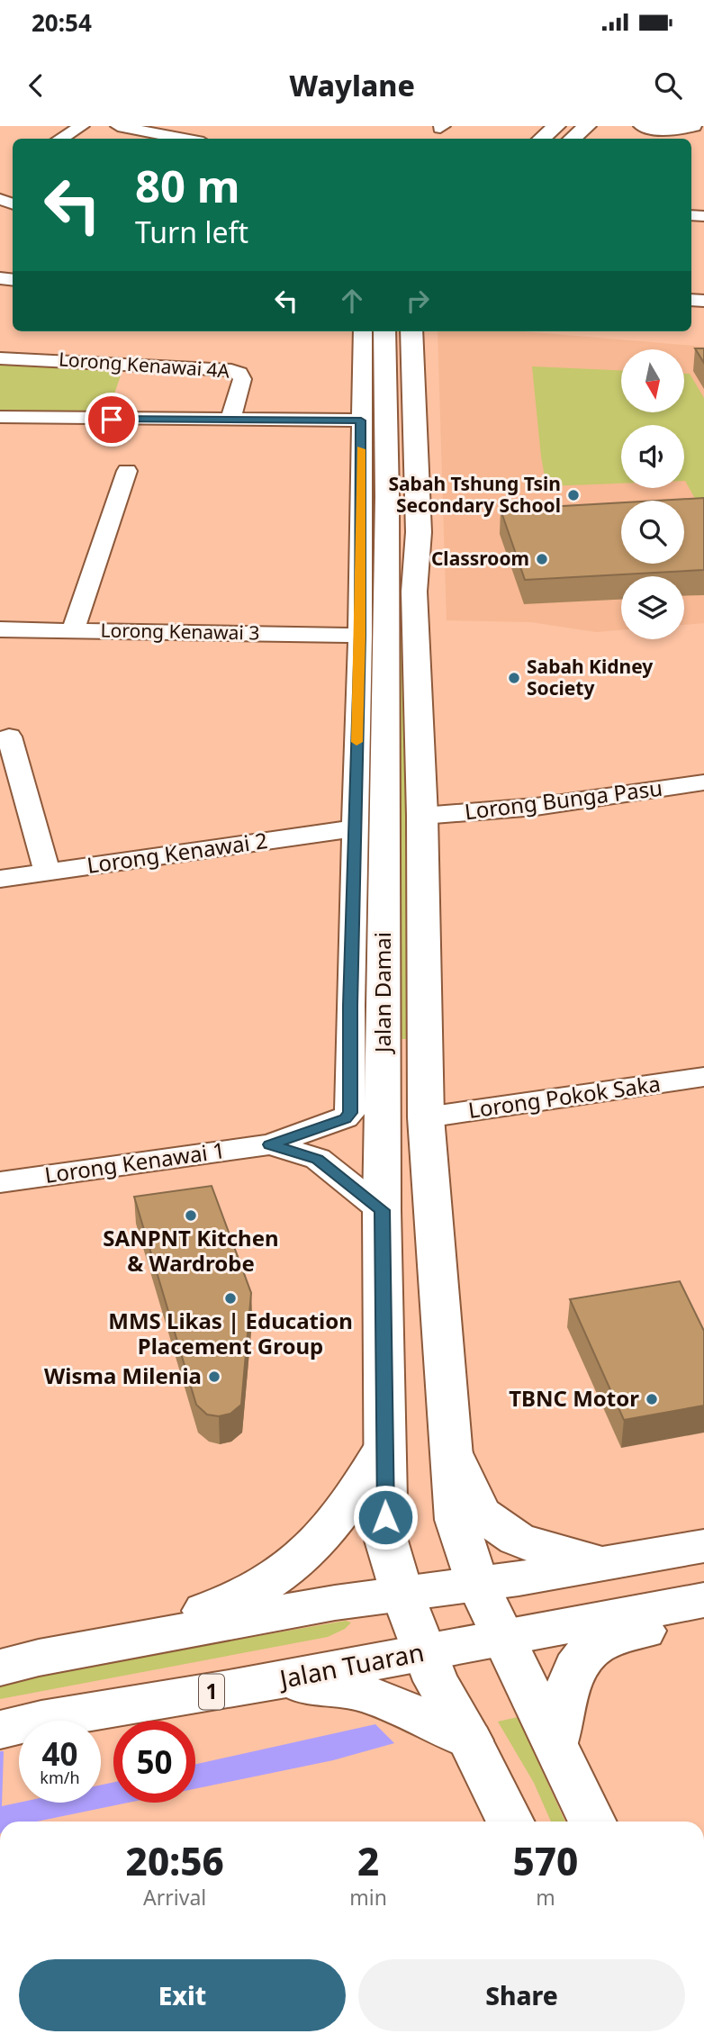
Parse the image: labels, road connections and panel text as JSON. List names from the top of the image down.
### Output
{
  "streets": {
    "main road": ["Jalan Damai", "Jalan Tuaran", "1"],
    "street": [
      "Lorong Kenawai 4A",
      "Lorong Kenawai 3",
      "Lorong Bunga Pasu",
      "Lorong Kenawai 2",
      "Lorong Pokok Saka",
      "Lorong Kenawai 1"
    ]
  },
  "crossings": [
    ["Lorong Bunga Pasu", "Jalan Damai"],
    ["Jalan Damai", "Lorong Pokok Saka"],
    ["Jalan Damai", "Jalan Tuaran"]
  ],
  "places": [
    "Sabah Tshung Tsin Secondary School",
    "Classroom",
    "Sabah Kidney Society",
    "SANPNT Kitchen & Wardrobe",
    "MMS Likas | Education Placement Group",
    "Wisma Milenia",
    "TBNC Motor"
  ],
  "north": "bottom",
  "page": {
    "status": "20:54",
    "header": "Waylane",
    "turn": ["80 m", "Turn left"],
    "speed": "40 km/h",
    "limit": "50",
    "eta": [
      "20:56",
      "Arrival",
      "2",
      "min",
      "570",
      "m"
    ],
    "buttons": ["Exit", "Share"]
  }
}
